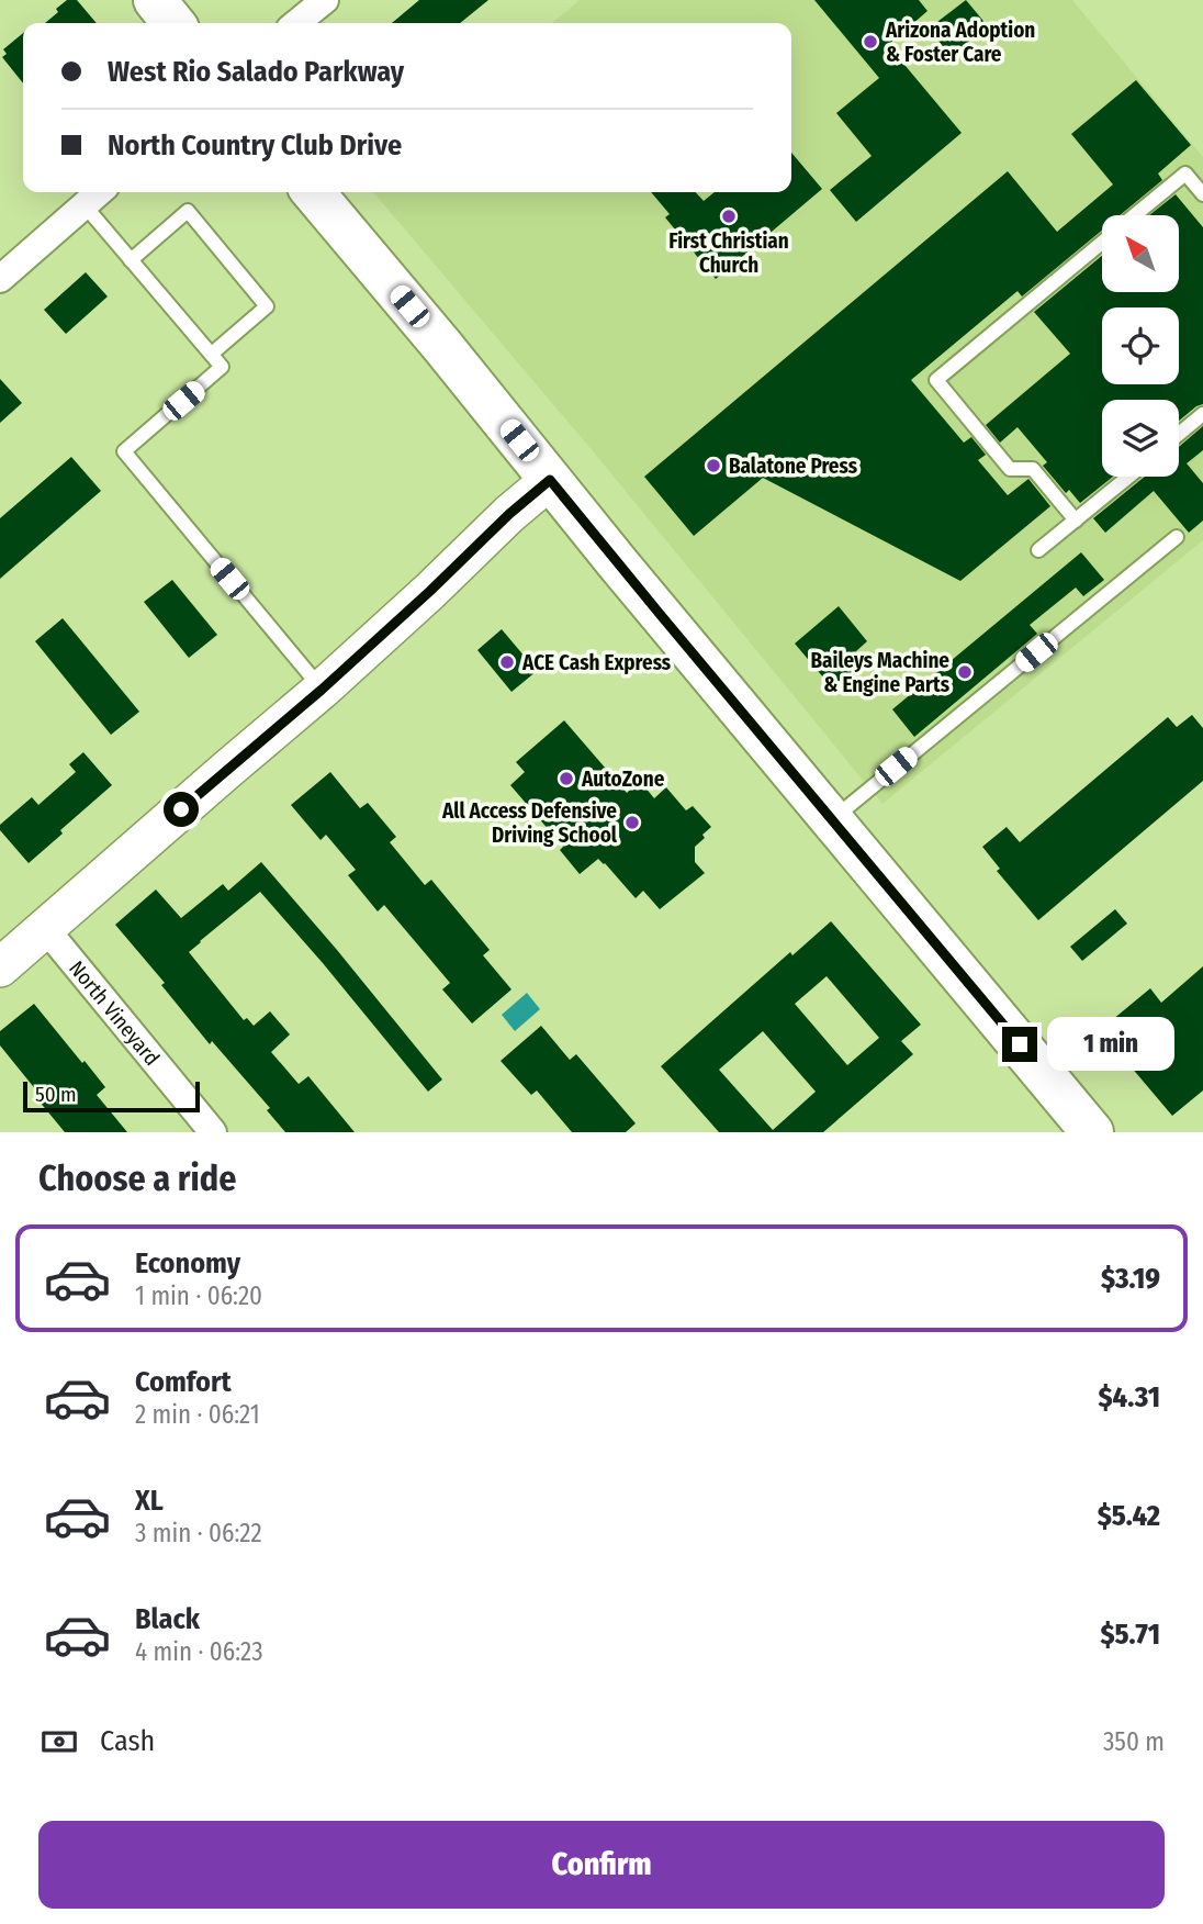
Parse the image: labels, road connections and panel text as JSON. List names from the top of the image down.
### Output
{
  "streets": {
    "street": ["North Vineyard"]
  },
  "places": [
    "Arizona Adoption & Foster Care",
    "First Christian Church",
    "Balatone Press",
    "ACE Cash Express",
    "Baileys Machine & Engine Parts",
    "AutoZone",
    "All Access Defensive Driving School"
  ],
  "scale_bar": "50 m",
  "north": "top left",
  "page": {
    "banner": ["West Rio Salado Parkway", "North Country Club Drive"],
    "bubble": "1 min",
    "scale": "50 m",
    "heading": "Choose a ride",
    "list": [
      {
        "name": "Economy",
        "note": "1 min · 06:20",
        "value": "$3.19"
      },
      {
        "name": "Comfort",
        "note": "2 min · 06:21",
        "value": "$4.31"
      },
      {
        "name": "XL",
        "note": "3 min · 06:22",
        "value": "$5.42"
      },
      {
        "name": "Black",
        "note": "4 min · 06:23",
        "value": "$5.71"
      }
    ],
    "pay": ["Cash", "350 m"],
    "buttons": "Confirm"
  }
}
